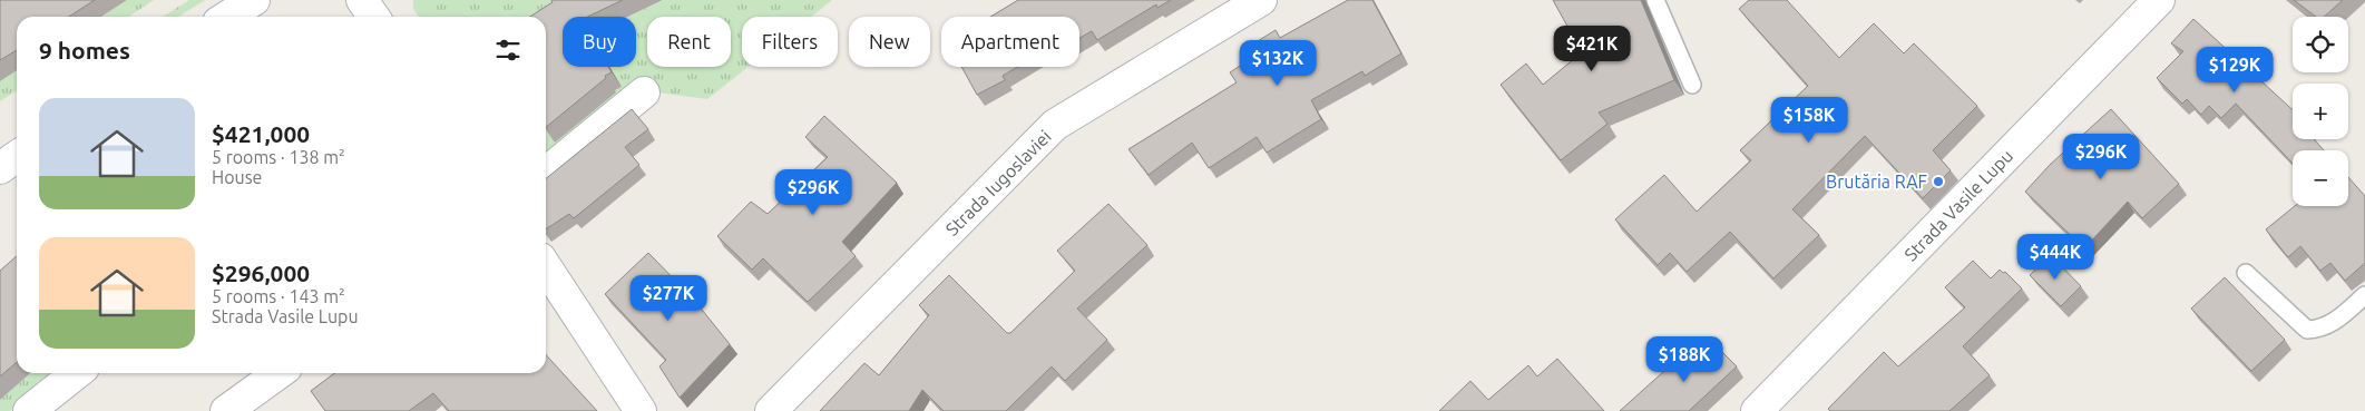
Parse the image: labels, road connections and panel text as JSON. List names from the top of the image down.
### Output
{
  "streets": {
    "street": ["Strada Iugoslaviei", "Strada Vasile Lupu"]
  },
  "places": ["Brutăria RAF"],
  "page": {
    "map_buttons": ["+", "−"],
    "chip": [
      "Buy",
      "Rent",
      "Filters",
      "New",
      "Apartment"
    ],
    "heading": "9 homes",
    "price": [
      "$421K",
      "$132K",
      "$129K",
      "$158K",
      "$296K",
      "$296K",
      "$444K",
      "$277K",
      "$188K"
    ],
    "list": [
      {
        "name": "$421,000",
        "note": "5 rooms · 138 m² · House"
      },
      {
        "name": "$296,000",
        "note": "5 rooms · 143 m² · Strada Vasile Lupu"
      }
    ]
  }
}
